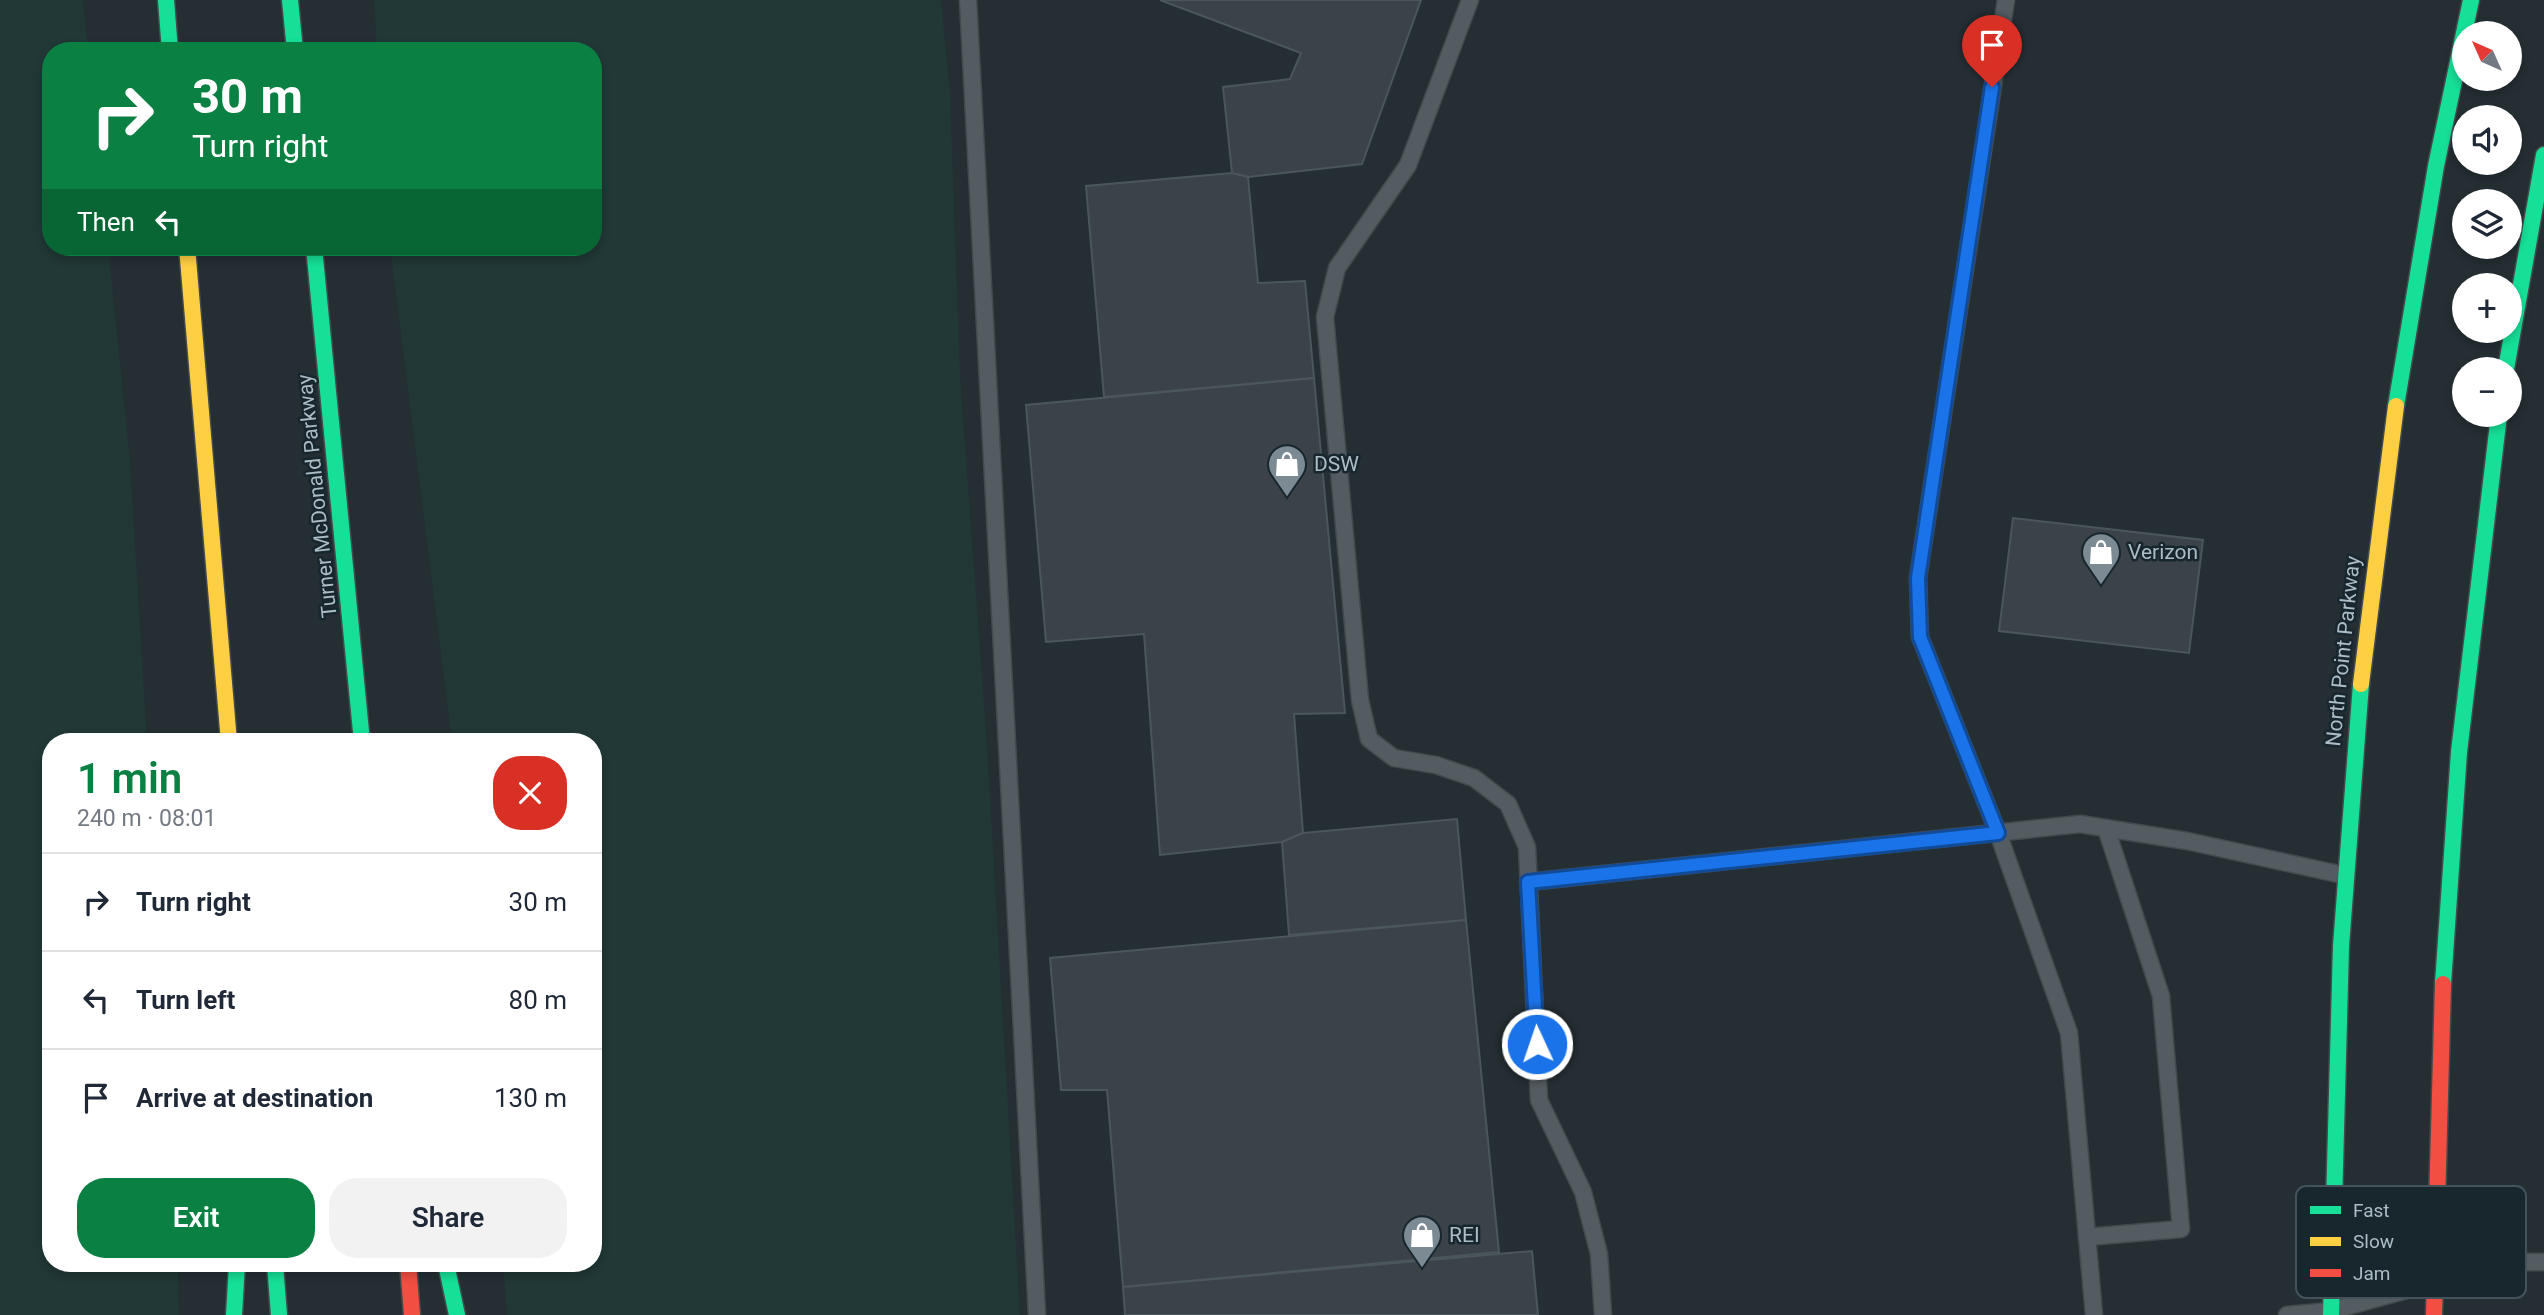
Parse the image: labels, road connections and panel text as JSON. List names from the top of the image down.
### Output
{
  "streets": {
    "main road": ["Turner McDonald Parkway", "North Point Parkway"]
  },
  "places": {
    "shop": ["DSW", "Verizon", "REI"]
  },
  "legend": ["Fast", "Slow", "Jam"],
  "north": "top left",
  "page": {
    "map_buttons": ["+", "−"],
    "turn": ["30 m", "Turn right"],
    "then": "Then",
    "heading": ["1 min", "240 m · 08:01"],
    "list": [
      {
        "name": "Turn right",
        "value": "30 m"
      },
      {
        "name": "Turn left",
        "value": "80 m"
      },
      {
        "name": "Arrive at destination",
        "value": "130 m"
      }
    ],
    "buttons": ["Exit", "Share"]
  }
}
